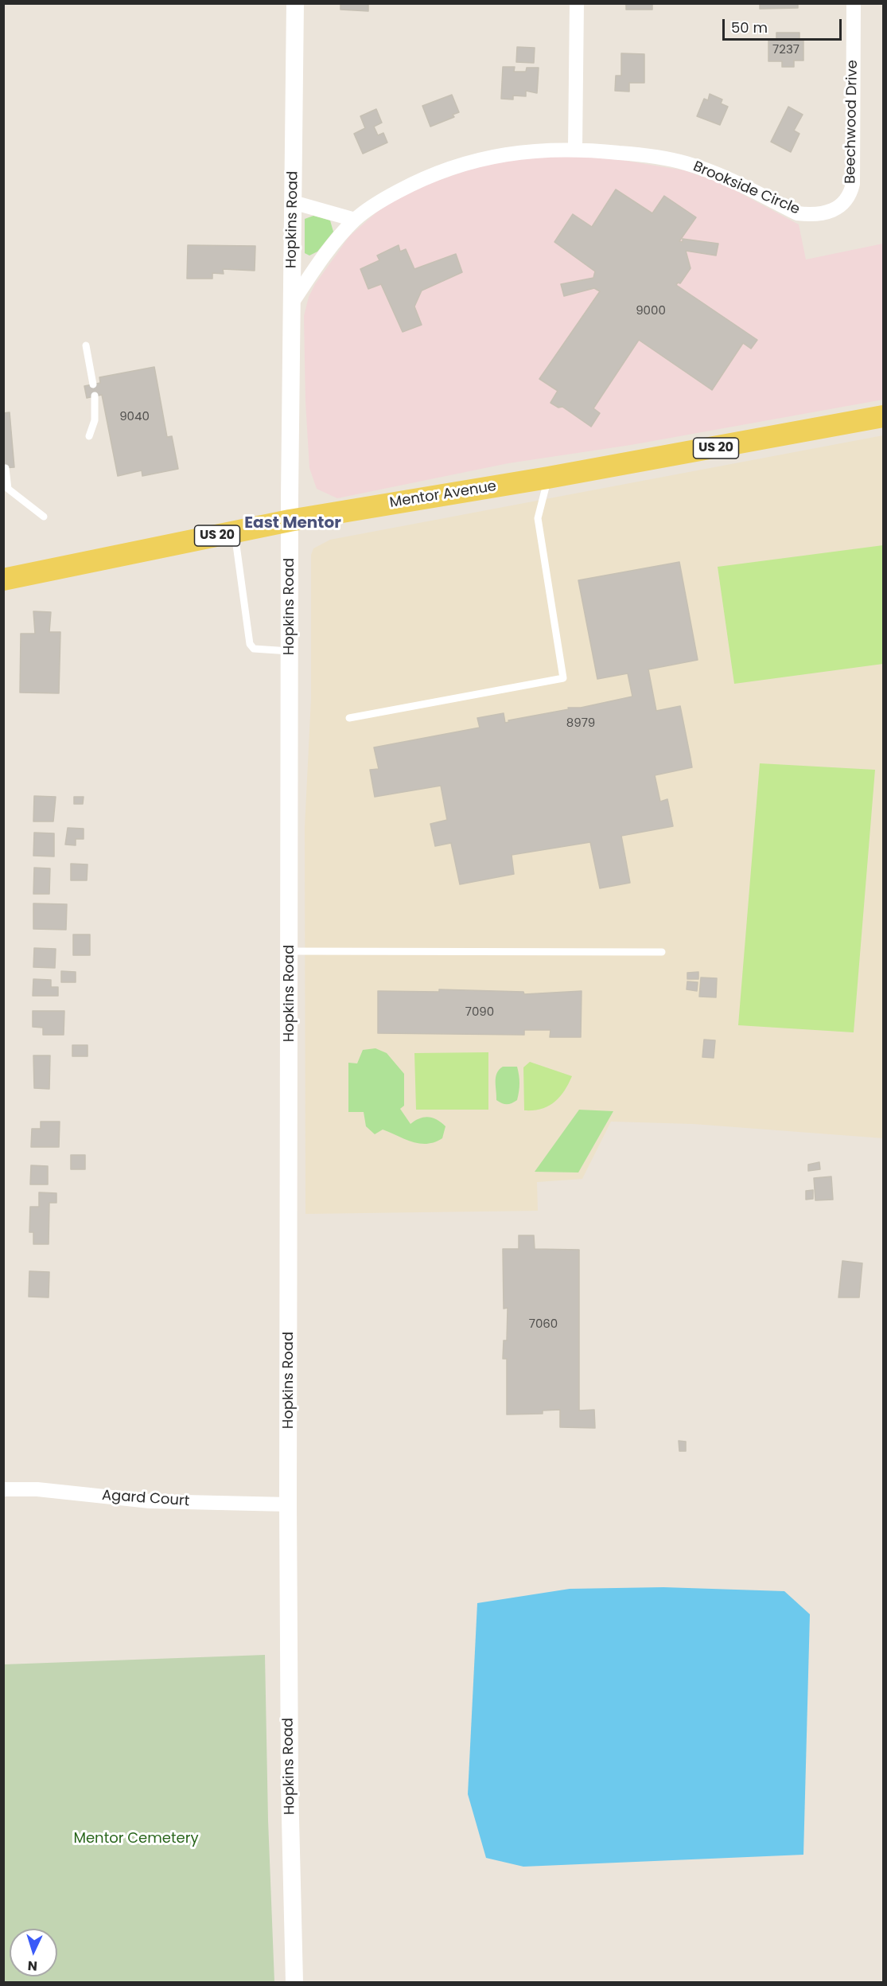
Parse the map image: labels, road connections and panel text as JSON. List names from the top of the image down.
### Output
{
  "streets": {
    "main road": ["US 20", "Mentor Avenue"],
    "street": [
      "Beechwood Drive",
      "Brookside Circle",
      "Hopkins Road",
      "Agard Court"
    ]
  },
  "crossings": [
    ["Beechwood Drive", "Brookside Circle"],
    ["Brookside Circle", "Hopkins Road"],
    ["Hopkins Road", "Mentor Avenue"],
    ["Hopkins Road", "Agard Court"]
  ],
  "districts": ["East Mentor"],
  "parks": ["Mentor Cemetery"],
  "house_numbers": [
    "7237",
    "9000",
    "9040",
    "8979",
    "7090",
    "7060"
  ],
  "scale_bar": "50 m",
  "north": "bottom"
}
